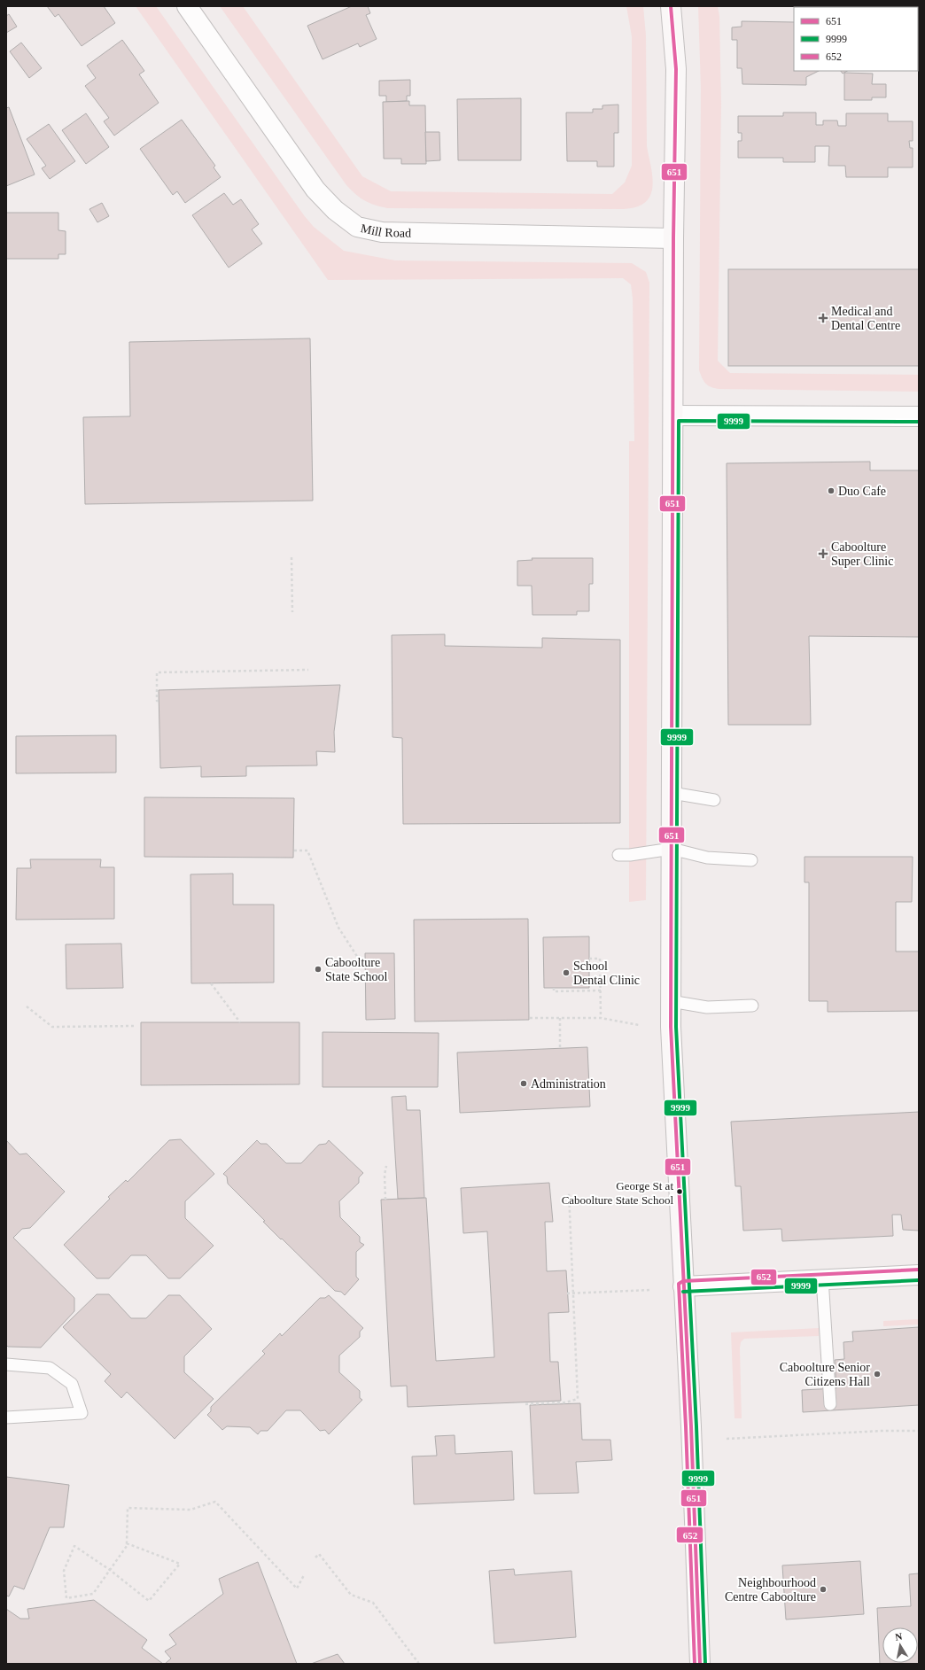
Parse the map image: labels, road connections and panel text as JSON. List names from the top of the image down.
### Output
{
  "streets": {
    "street": ["Mill Road"]
  },
  "places": {
    "health": ["Medical and Dental Centre", "Caboolture Super Clinic"],
    "other": [
      "Duo Cafe",
      "Caboolture State School",
      "School Dental Clinic",
      "Administration",
      "George St at Caboolture State School",
      "Caboolture Senior Citizens Hall",
      "Neighbourhood Centre Caboolture"
    ]
  },
  "lines": ["transit line 651", "transit line 9999", "transit line 652"],
  "legend": ["651", "9999", "652"],
  "north": "top"
}
